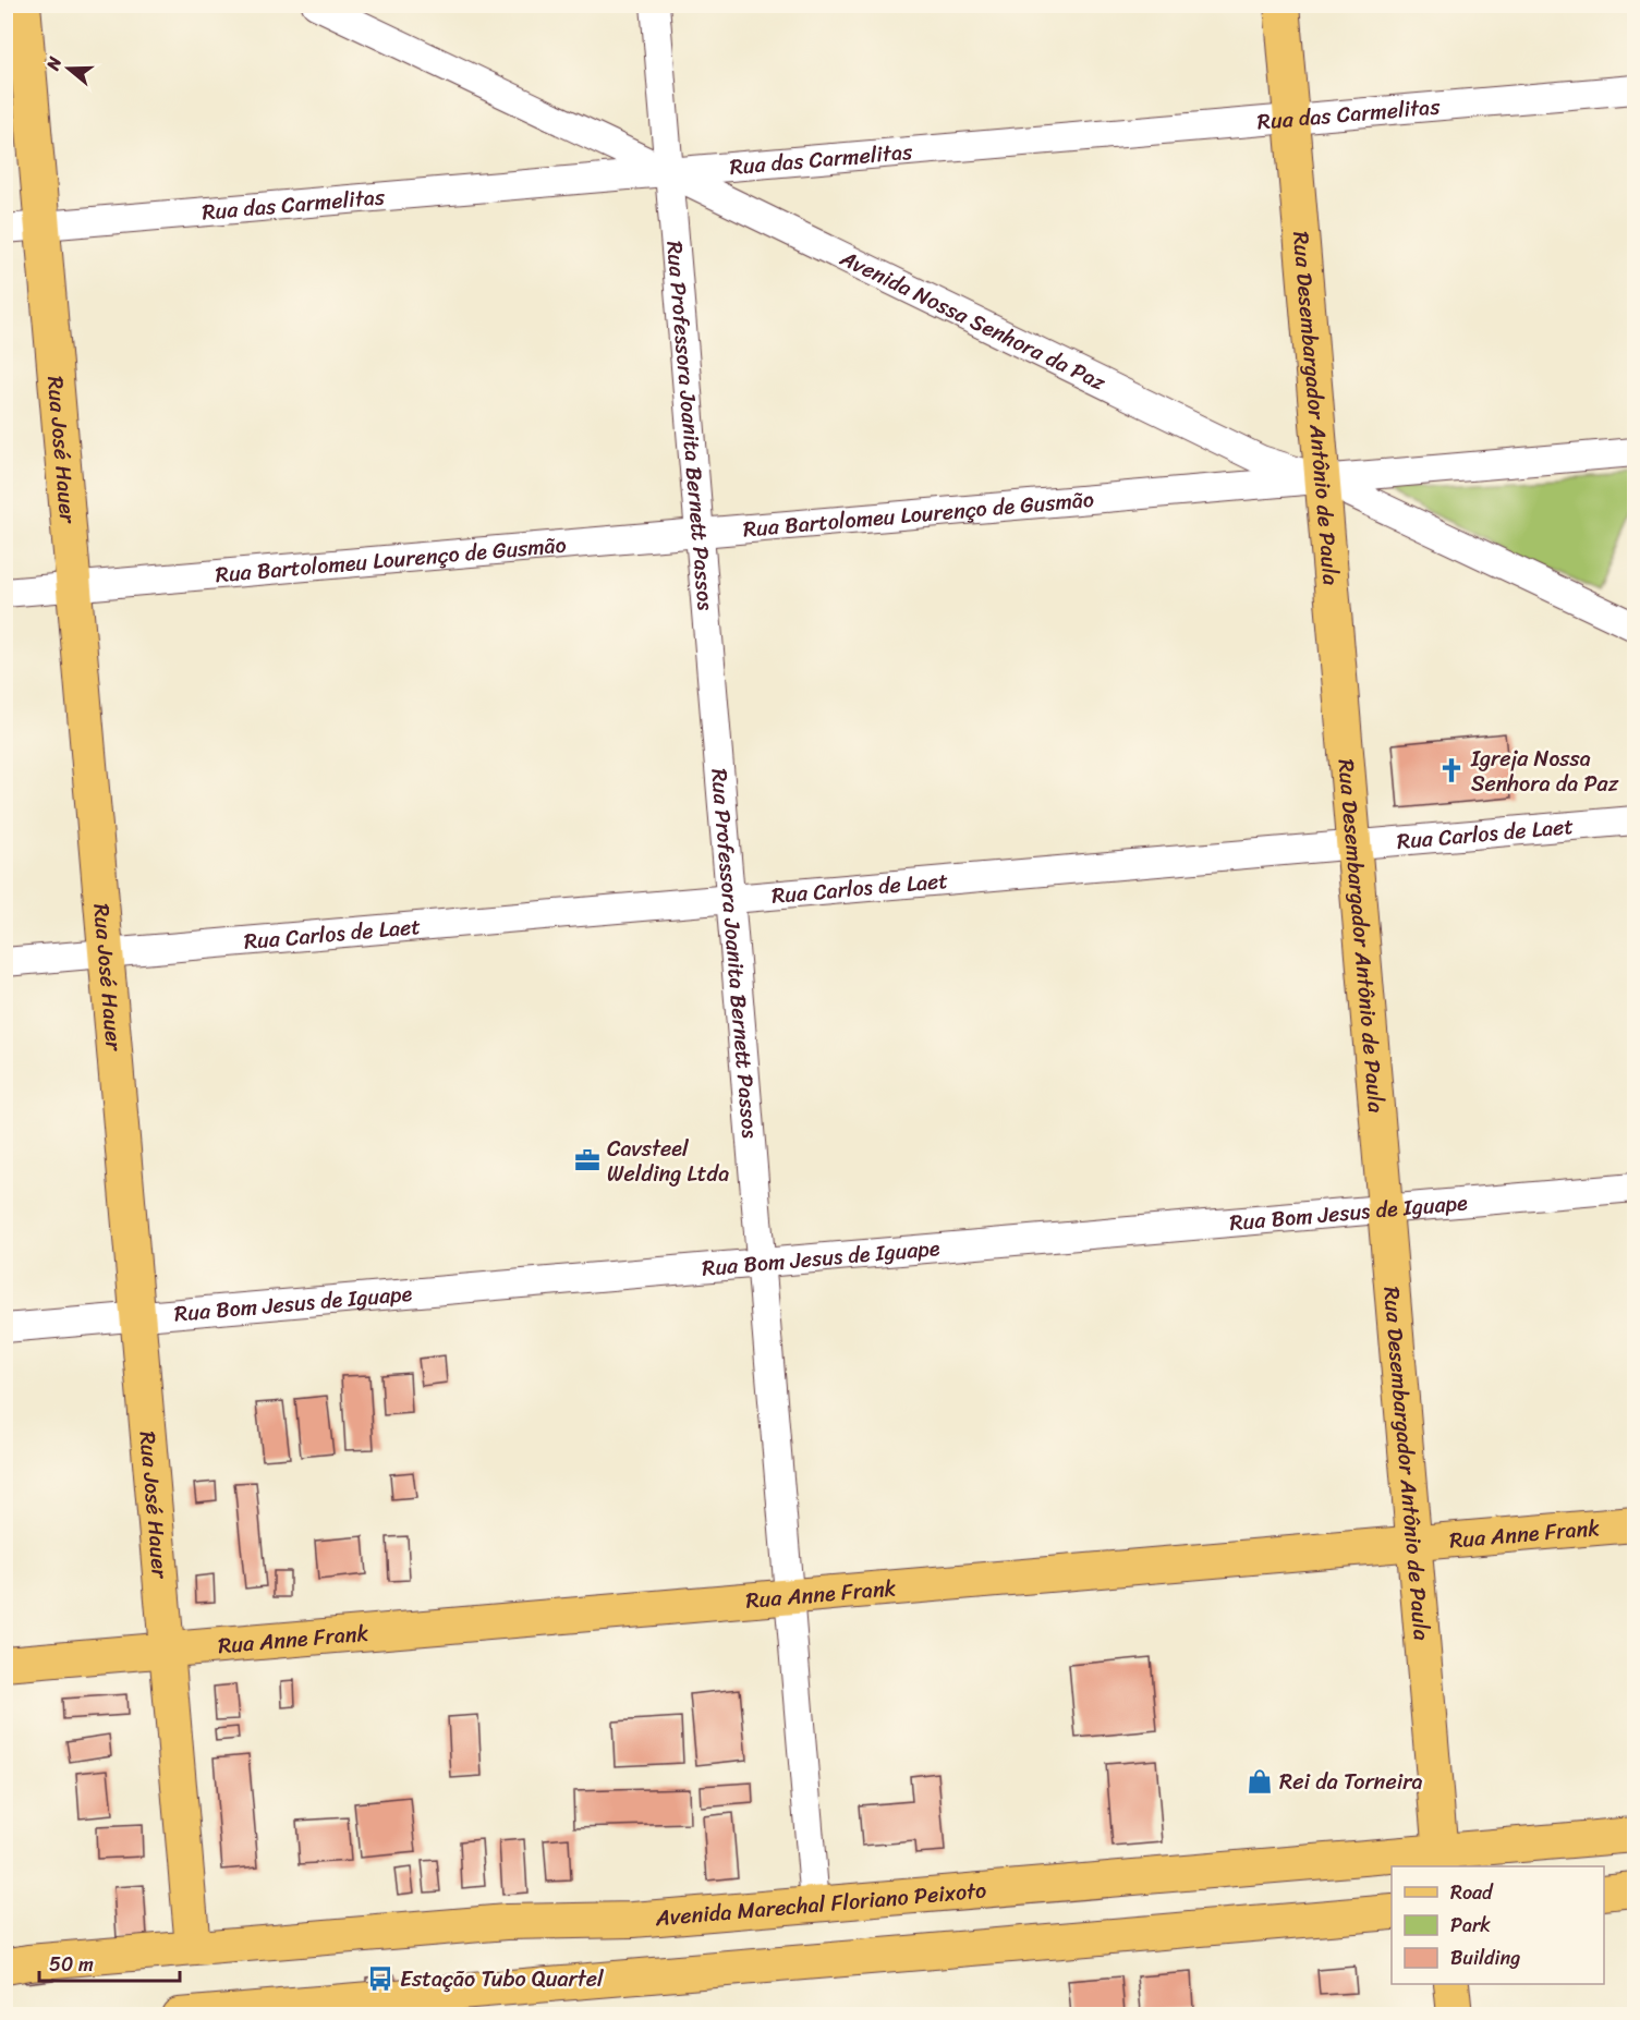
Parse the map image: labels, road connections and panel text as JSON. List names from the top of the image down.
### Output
{
  "streets": {
    "main road": [
      "Rua Desembargador Antônio de Paula",
      "Rua José Hauer",
      "Rua Anne Frank",
      "Avenida Marechal Floriano Peixoto"
    ],
    "street": [
      "Rua das Carmelitas",
      "Avenida Nossa Senhora da Paz",
      "Rua Professora Joanita Bernett Passos",
      "Rua Bartolomeu Lourenço de Gusmão",
      "Rua Carlos de Laet",
      "Rua Bom Jesus de Iguape"
    ]
  },
  "crossings": [
    ["Rua das Carmelitas", "Avenida Nossa Senhora da Paz"],
    ["Rua das Carmelitas", "Rua Desembargador Antônio de Paula"],
    ["Rua das Carmelitas", "Rua Professora Joanita Bernett Passos"],
    ["Rua das Carmelitas", "Rua José Hauer"],
    ["Avenida Nossa Senhora da Paz", "Rua Desembargador Antônio de Paula"],
    ["Avenida Nossa Senhora da Paz", "Rua Professora Joanita Bernett Passos"],
    ["Avenida Nossa Senhora da Paz", "Rua Bartolomeu Lourenço de Gusmão"],
    ["Rua Desembargador Antônio de Paula", "Rua Bartolomeu Lourenço de Gusmão"],
    ["Rua Desembargador Antônio de Paula", "Rua Carlos de Laet"],
    ["Rua Desembargador Antônio de Paula", "Rua Bom Jesus de Iguape"],
    ["Rua Desembargador Antônio de Paula", "Rua Anne Frank"],
    ["Rua Desembargador Antônio de Paula", "Avenida Marechal Floriano Peixoto"],
    ["Rua Professora Joanita Bernett Passos", "Rua Bartolomeu Lourenço de Gusmão"],
    ["Rua Professora Joanita Bernett Passos", "Rua Carlos de Laet"],
    ["Rua Professora Joanita Bernett Passos", "Rua Bom Jesus de Iguape"],
    ["Rua Professora Joanita Bernett Passos", "Rua Anne Frank"],
    ["Rua Professora Joanita Bernett Passos", "Avenida Marechal Floriano Peixoto"],
    ["Rua José Hauer", "Rua Bartolomeu Lourenço de Gusmão"],
    ["Rua José Hauer", "Rua Carlos de Laet"],
    ["Rua José Hauer", "Rua Bom Jesus de Iguape"],
    ["Rua José Hauer", "Rua Anne Frank"],
    ["Rua José Hauer", "Avenida Marechal Floriano Peixoto"]
  ],
  "places": {
    "church": ["Igreja Nossa Senhora da Paz"],
    "office": ["Cavsteel Welding Ltda"],
    "shop": ["Rei da Torneira"],
    "bus stop": ["Estação Tubo Quartel"]
  },
  "legend": ["Road", "Park", "Building"],
  "scale_bar": "50 m",
  "north": "left"
}
